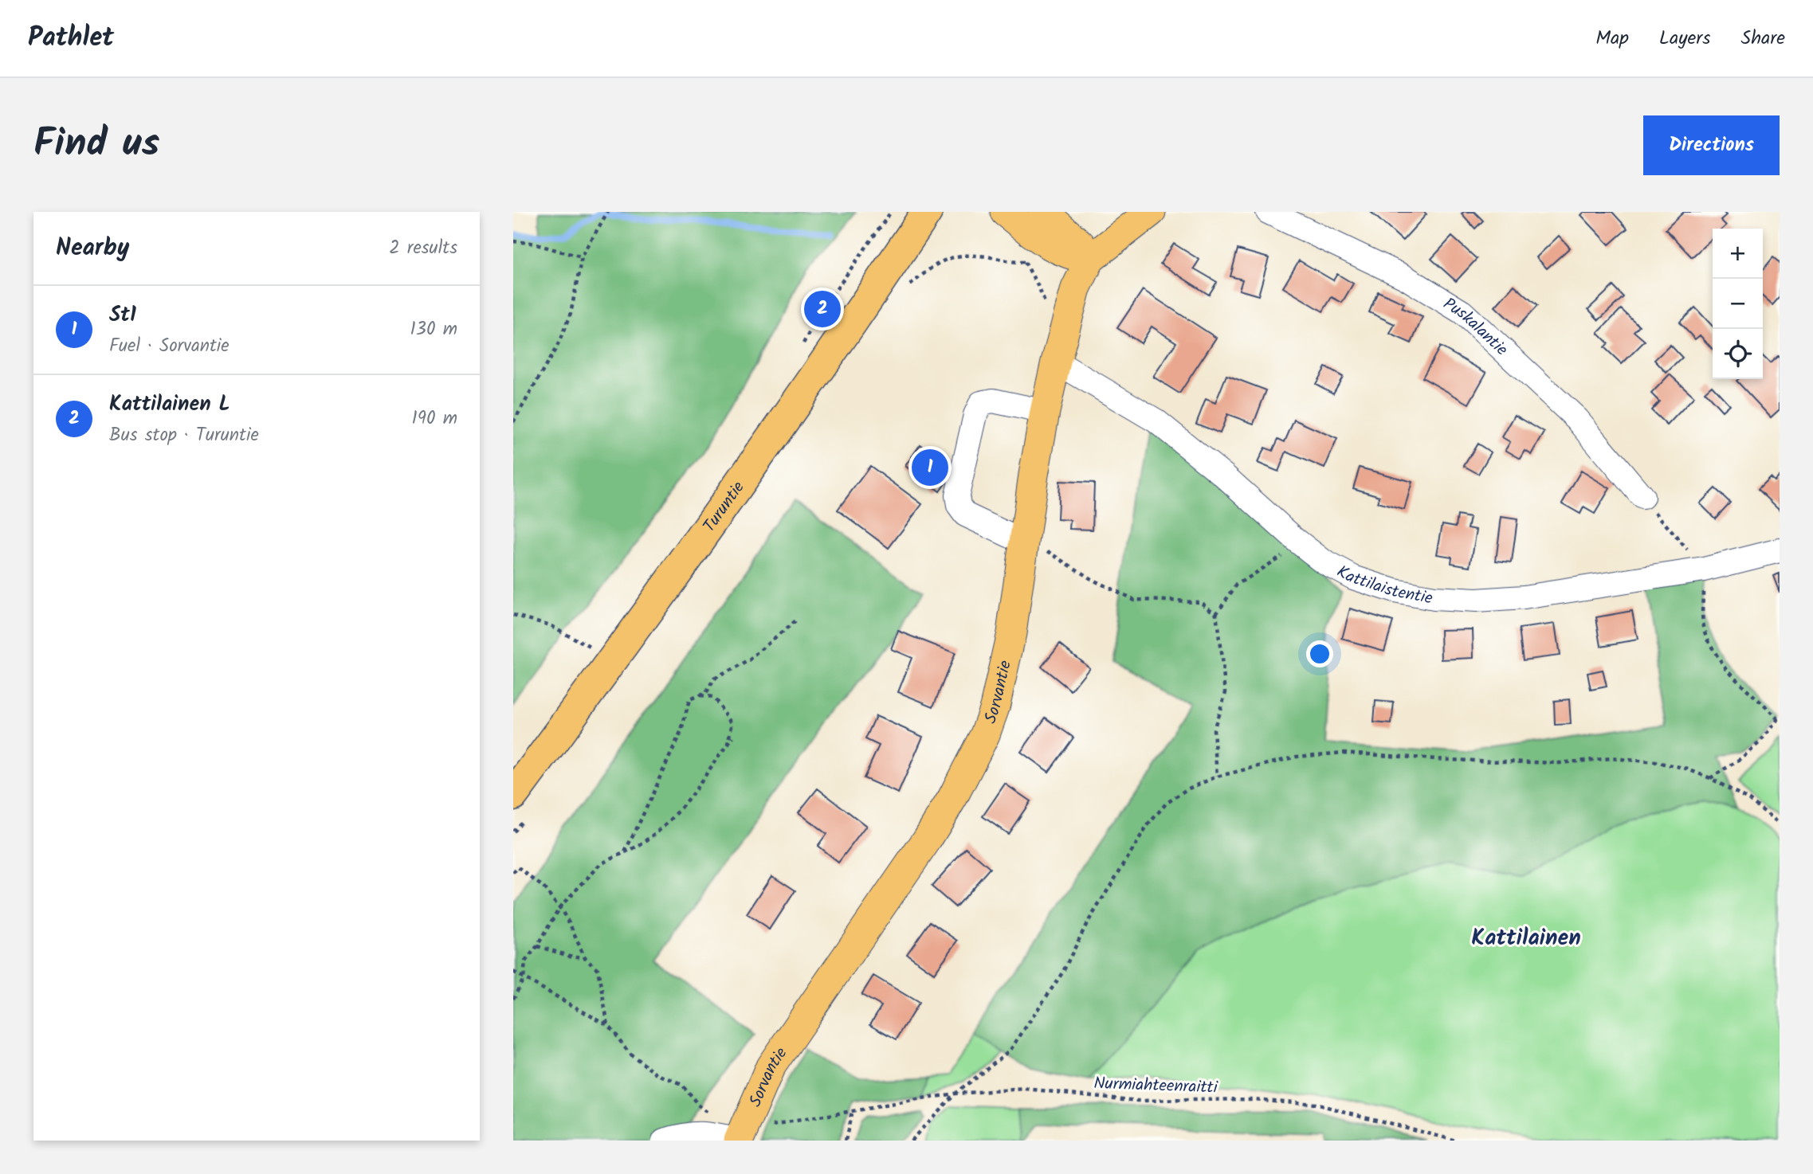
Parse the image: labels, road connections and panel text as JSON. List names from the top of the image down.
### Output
{
  "streets": {
    "highway": ["Turuntie"],
    "main road": ["Sorvantie"],
    "street": ["Puskalantie", "Kattilaistentie"],
    "path": ["Nurmiahteenraitti"]
  },
  "crossings": [
    ["Kattilaistentie", "Sorvantie"],
    ["Sorvantie", "Nurmiahteenraitti"]
  ],
  "districts": ["Kattilainen"],
  "page": {
    "header": "Pathlet",
    "nav": ["Map", "Layers", "Share"],
    "title": "Find us",
    "buttons": "Directions",
    "heading": ["Nearby", "2 results"],
    "map_buttons": ["+", "−"],
    "list": [
      {
        "mark": "1",
        "name": "St1",
        "note": "Fuel · Sorvantie",
        "value": "130 m"
      },
      {
        "mark": "2",
        "name": "Kattilainen L",
        "note": "Bus stop · Turuntie",
        "value": "190 m"
      }
    ],
    "pins": ["2", "1"]
  }
}
